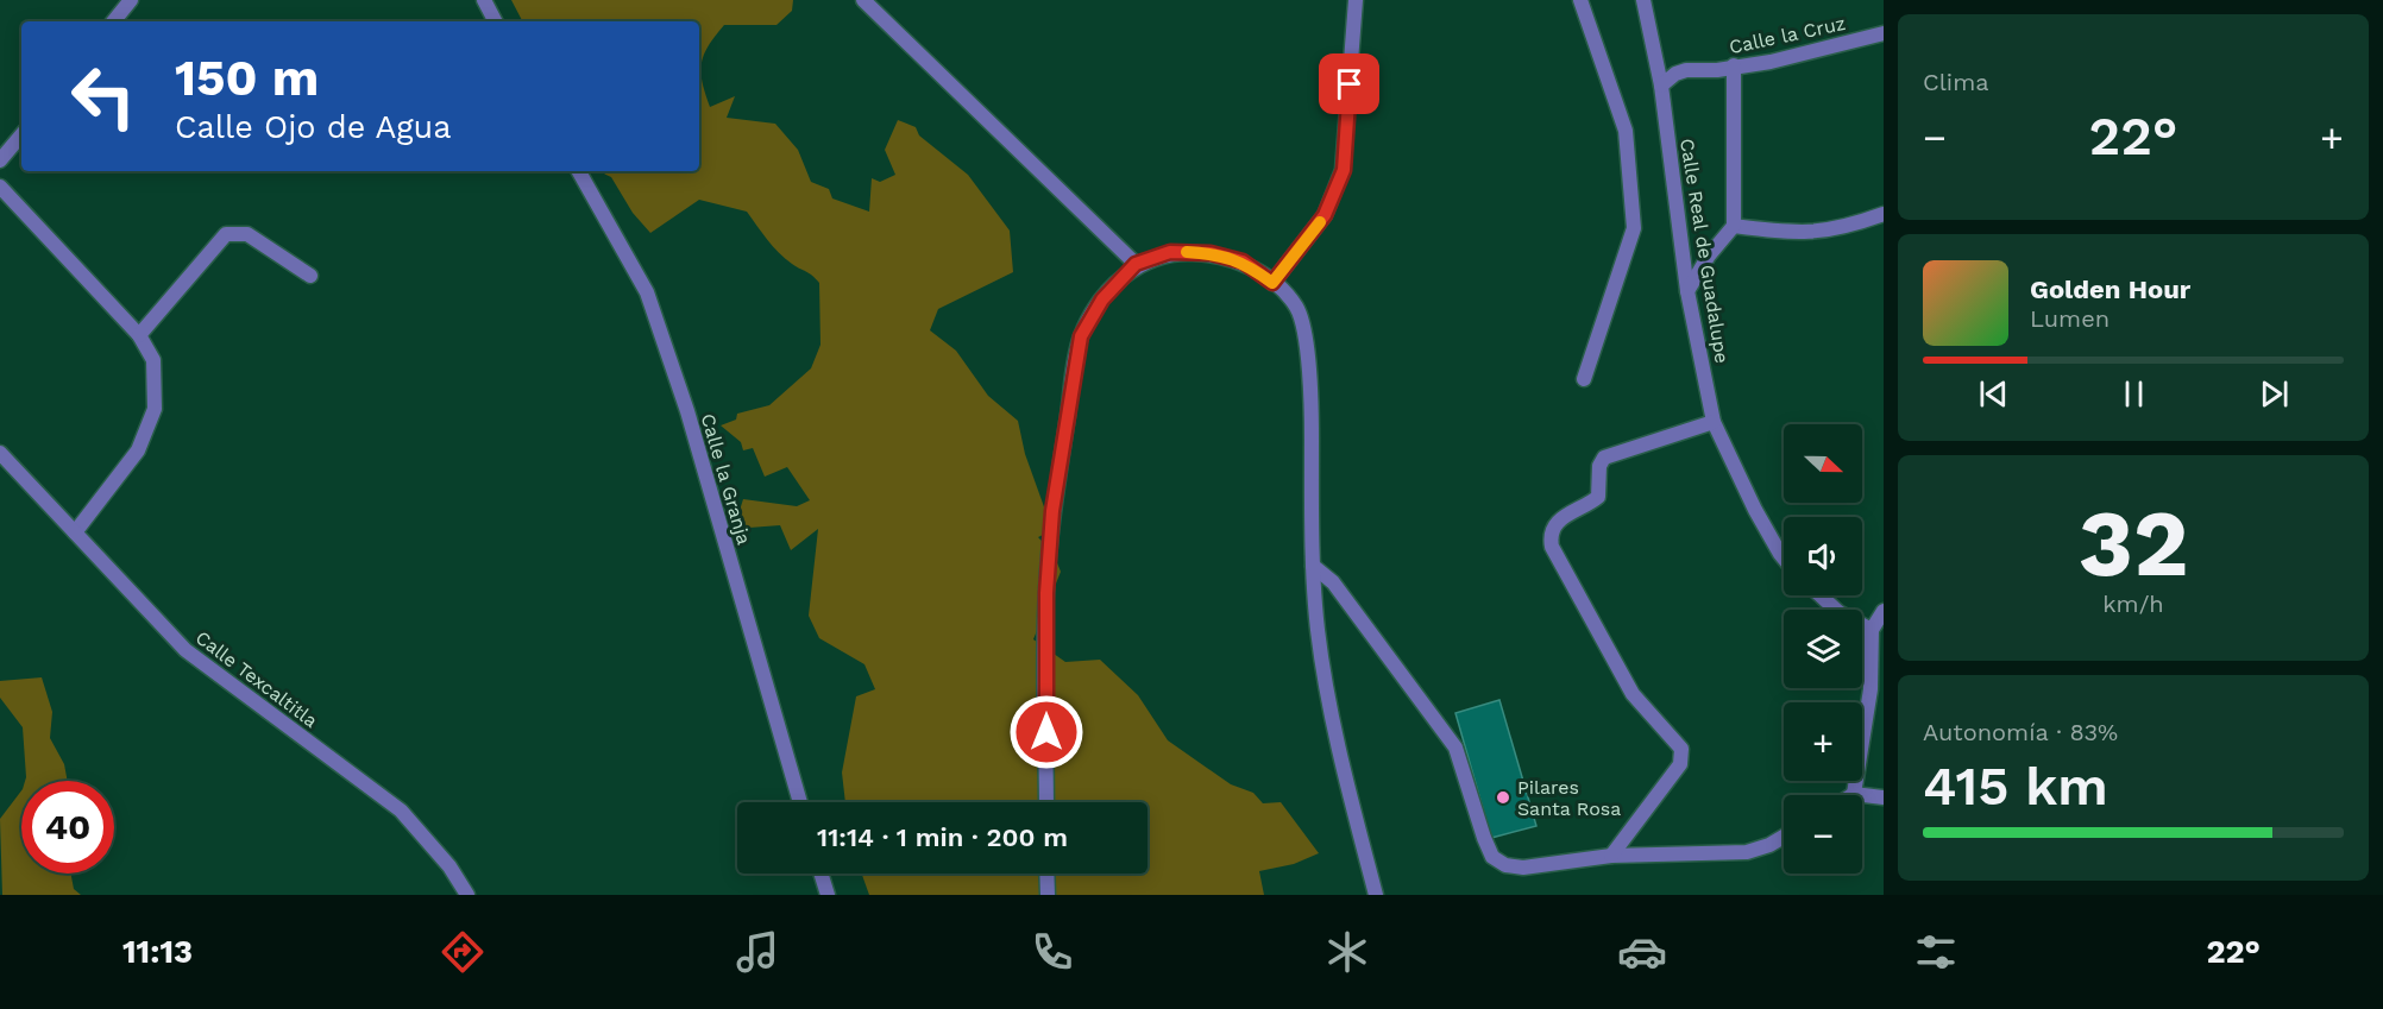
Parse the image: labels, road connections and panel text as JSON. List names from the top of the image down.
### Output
{
  "streets": {
    "street": [
      "Calle la Cruz",
      "Calle Real de Guadalupe",
      "Calle la Granja",
      "Calle Texcaltitla"
    ]
  },
  "crossings": [
    ["Calle la Cruz", "Calle Real de Guadalupe"]
  ],
  "places": ["Pilares Santa Rosa"],
  "north": "right",
  "page": {
    "tile": [
      "Clima",
      ["32", "km/h"],
      ["Autonomía · 83%", "415 km"]
    ],
    "turn": ["150 m", "Calle Ojo de Agua"],
    "heat": ["−", "22°", "+"],
    "song": ["Golden Hour", "Lumen"],
    "map_buttons": ["+", "−"],
    "limit": "40",
    "trip": "11:14 · 1 min · 200 m",
    "tabs": ["11:13", "22°"]
  }
}
